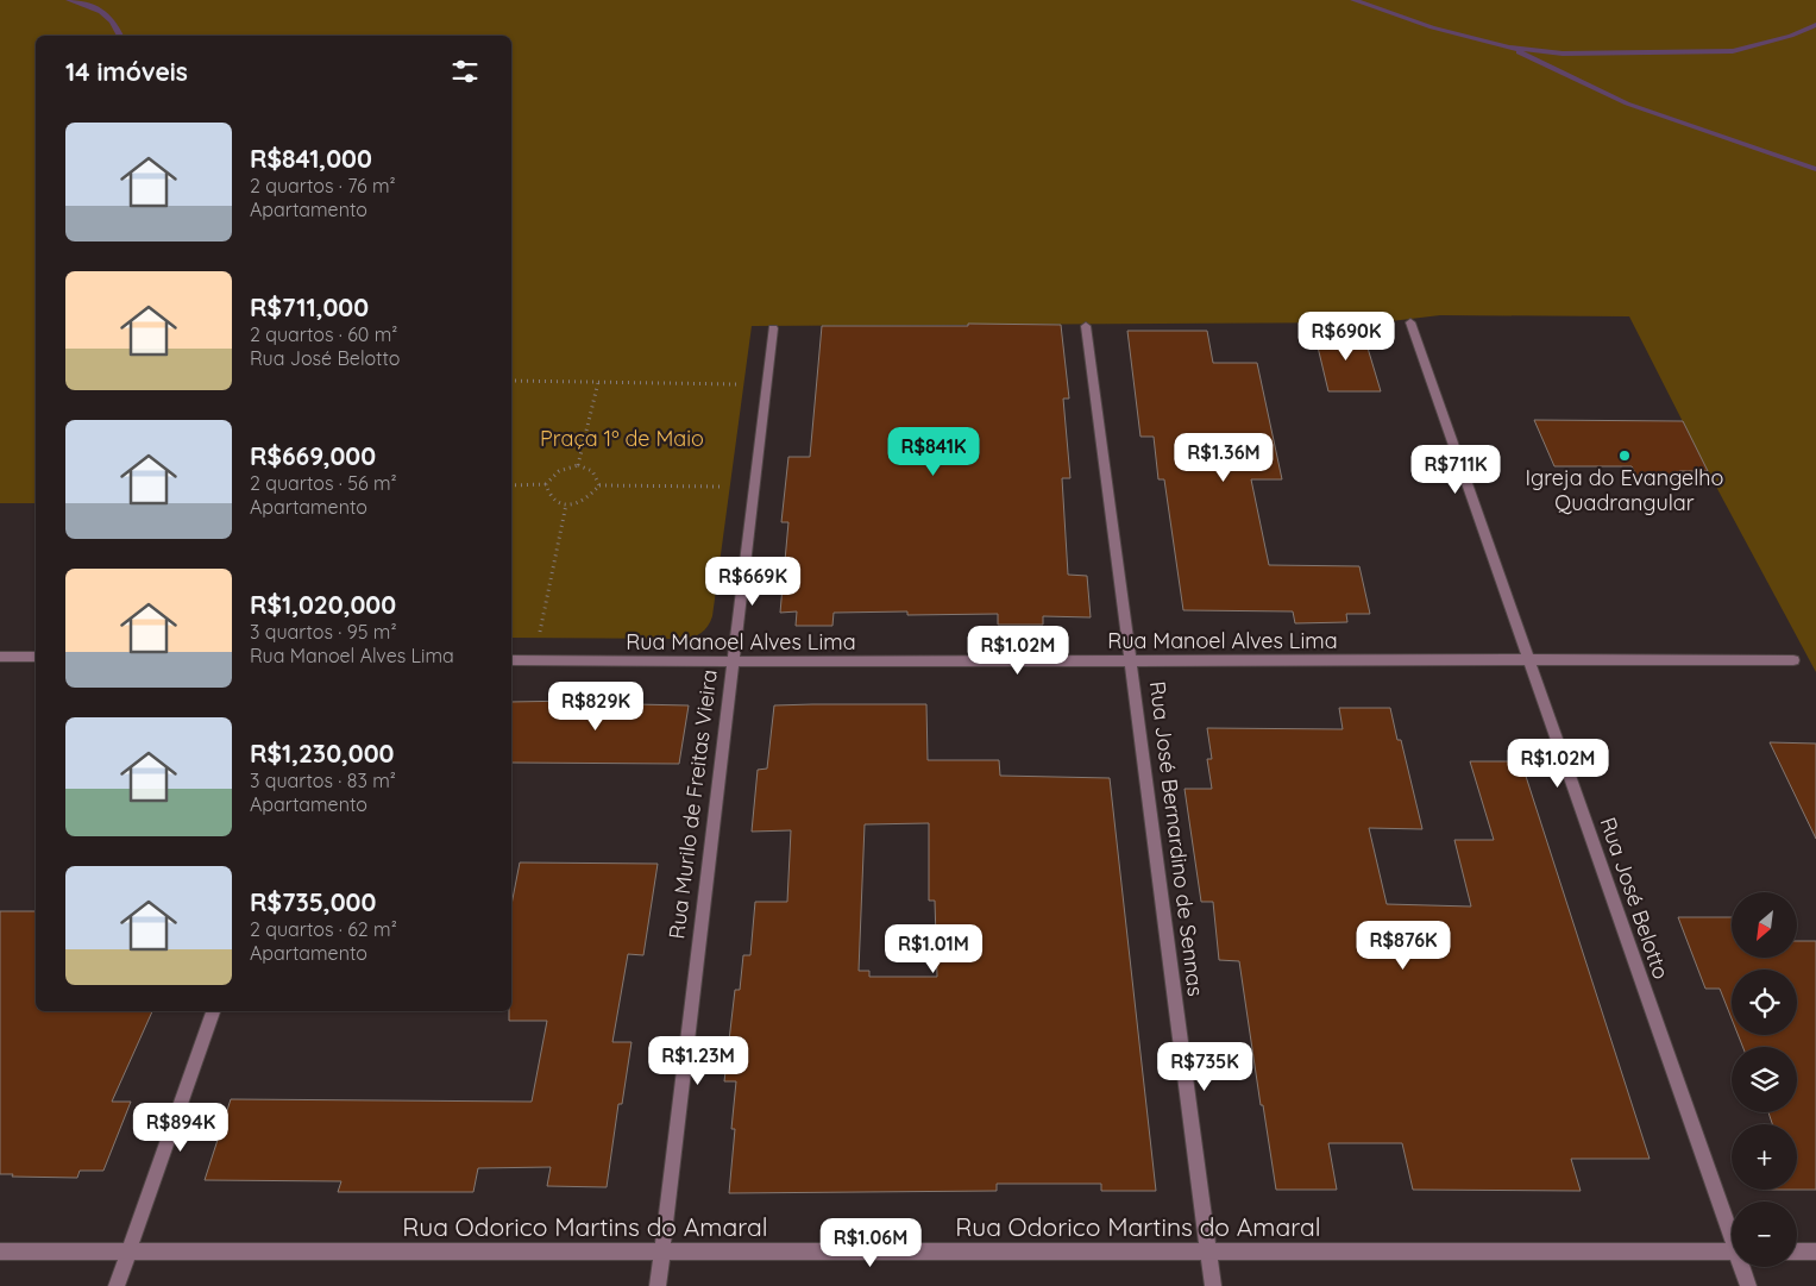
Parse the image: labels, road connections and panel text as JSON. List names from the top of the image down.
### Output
{
  "streets": {
    "street": [
      "Rua Manoel Alves Lima",
      "Rua Murilo de Freitas Vieira",
      "Rua José Bernardino de Sennas",
      "Rua José Belotto",
      "Rua Odorico Martins do Amaral"
    ]
  },
  "crossings": [
    ["Rua Manoel Alves Lima", "Rua Murilo de Freitas Vieira"],
    ["Rua Manoel Alves Lima", "Rua José Bernardino de Sennas"],
    ["Rua Manoel Alves Lima", "Rua José Belotto"],
    ["Rua Murilo de Freitas Vieira", "Rua Odorico Martins do Amaral"],
    ["Rua José Bernardino de Sennas", "Rua Odorico Martins do Amaral"]
  ],
  "parks": ["Praça 1º de Maio"],
  "places": ["Igreja do Evangelho Quadrangular"],
  "north": "bottom left",
  "page": {
    "heading": "14 imóveis",
    "list": [
      {
        "name": "R$841,000",
        "note": "2 quartos · 76 m² · Apartamento"
      },
      {
        "name": "R$711,000",
        "note": "2 quartos · 60 m² · Rua José Belotto"
      },
      {
        "name": "R$669,000",
        "note": "2 quartos · 56 m² · Apartamento"
      },
      {
        "name": "R$1,020,000",
        "note": "3 quartos · 95 m² · Rua Manoel Alves Lima"
      },
      {
        "name": "R$1,230,000",
        "note": "3 quartos · 83 m² · Apartamento"
      },
      {
        "name": "R$735,000",
        "note": "2 quartos · 62 m² · Apartamento"
      }
    ],
    "price": [
      "R$690K",
      "R$841K",
      "R$1.36M",
      "R$711K",
      "R$669K",
      "R$1.02M",
      "R$829K",
      "R$1.02M",
      "R$876K",
      "R$1.01M",
      "R$1.23M",
      "R$735K",
      "R$894K",
      "R$1.06M"
    ],
    "map_buttons": ["+", "−"]
  }
}
